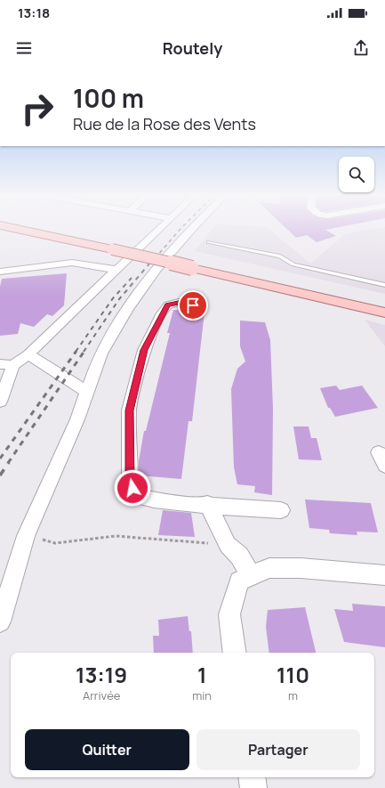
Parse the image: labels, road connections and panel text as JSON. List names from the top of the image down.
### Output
{
  "page": {
    "status": "13:18",
    "header": "Routely",
    "turn": ["100 m", "Rue de la Rose des Vents"],
    "eta": [
      "13:19",
      "Arrivée",
      "1",
      "min",
      "110",
      "m"
    ],
    "buttons": ["Quitter", "Partager"]
  }
}
